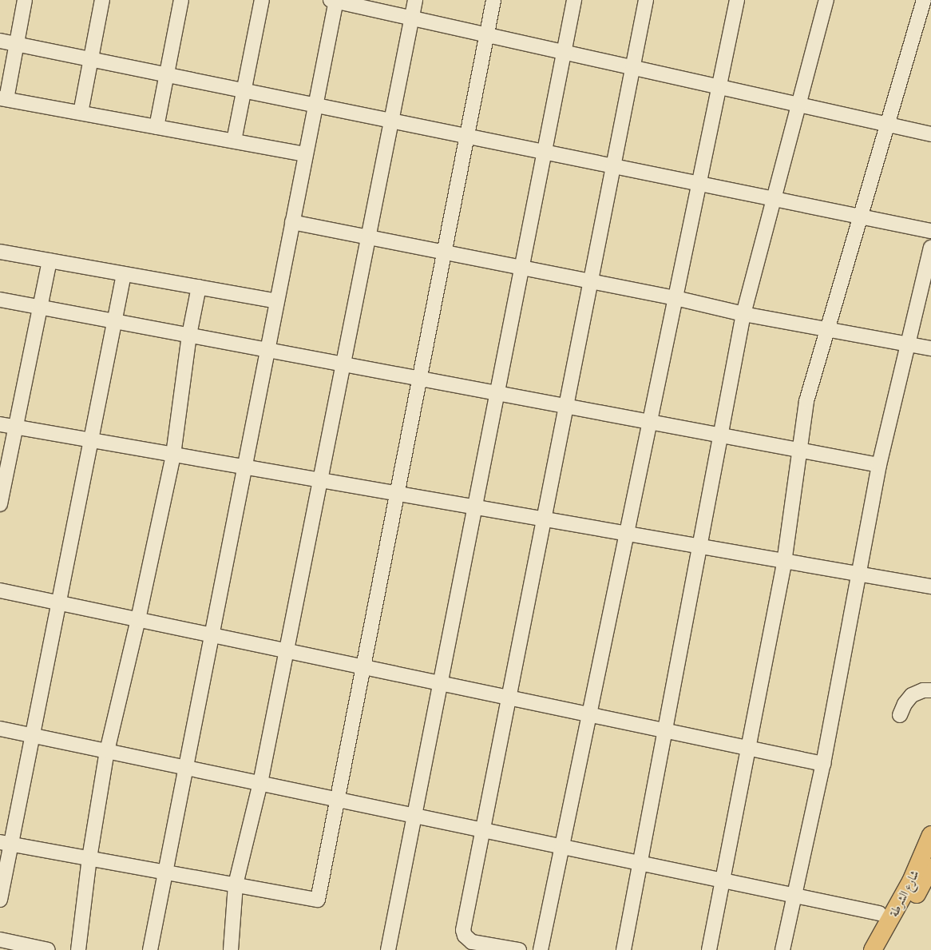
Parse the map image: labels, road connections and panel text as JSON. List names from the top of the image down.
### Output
{
  "streets": {
    "main road": ["شارع الشرطة"]
  }
}
